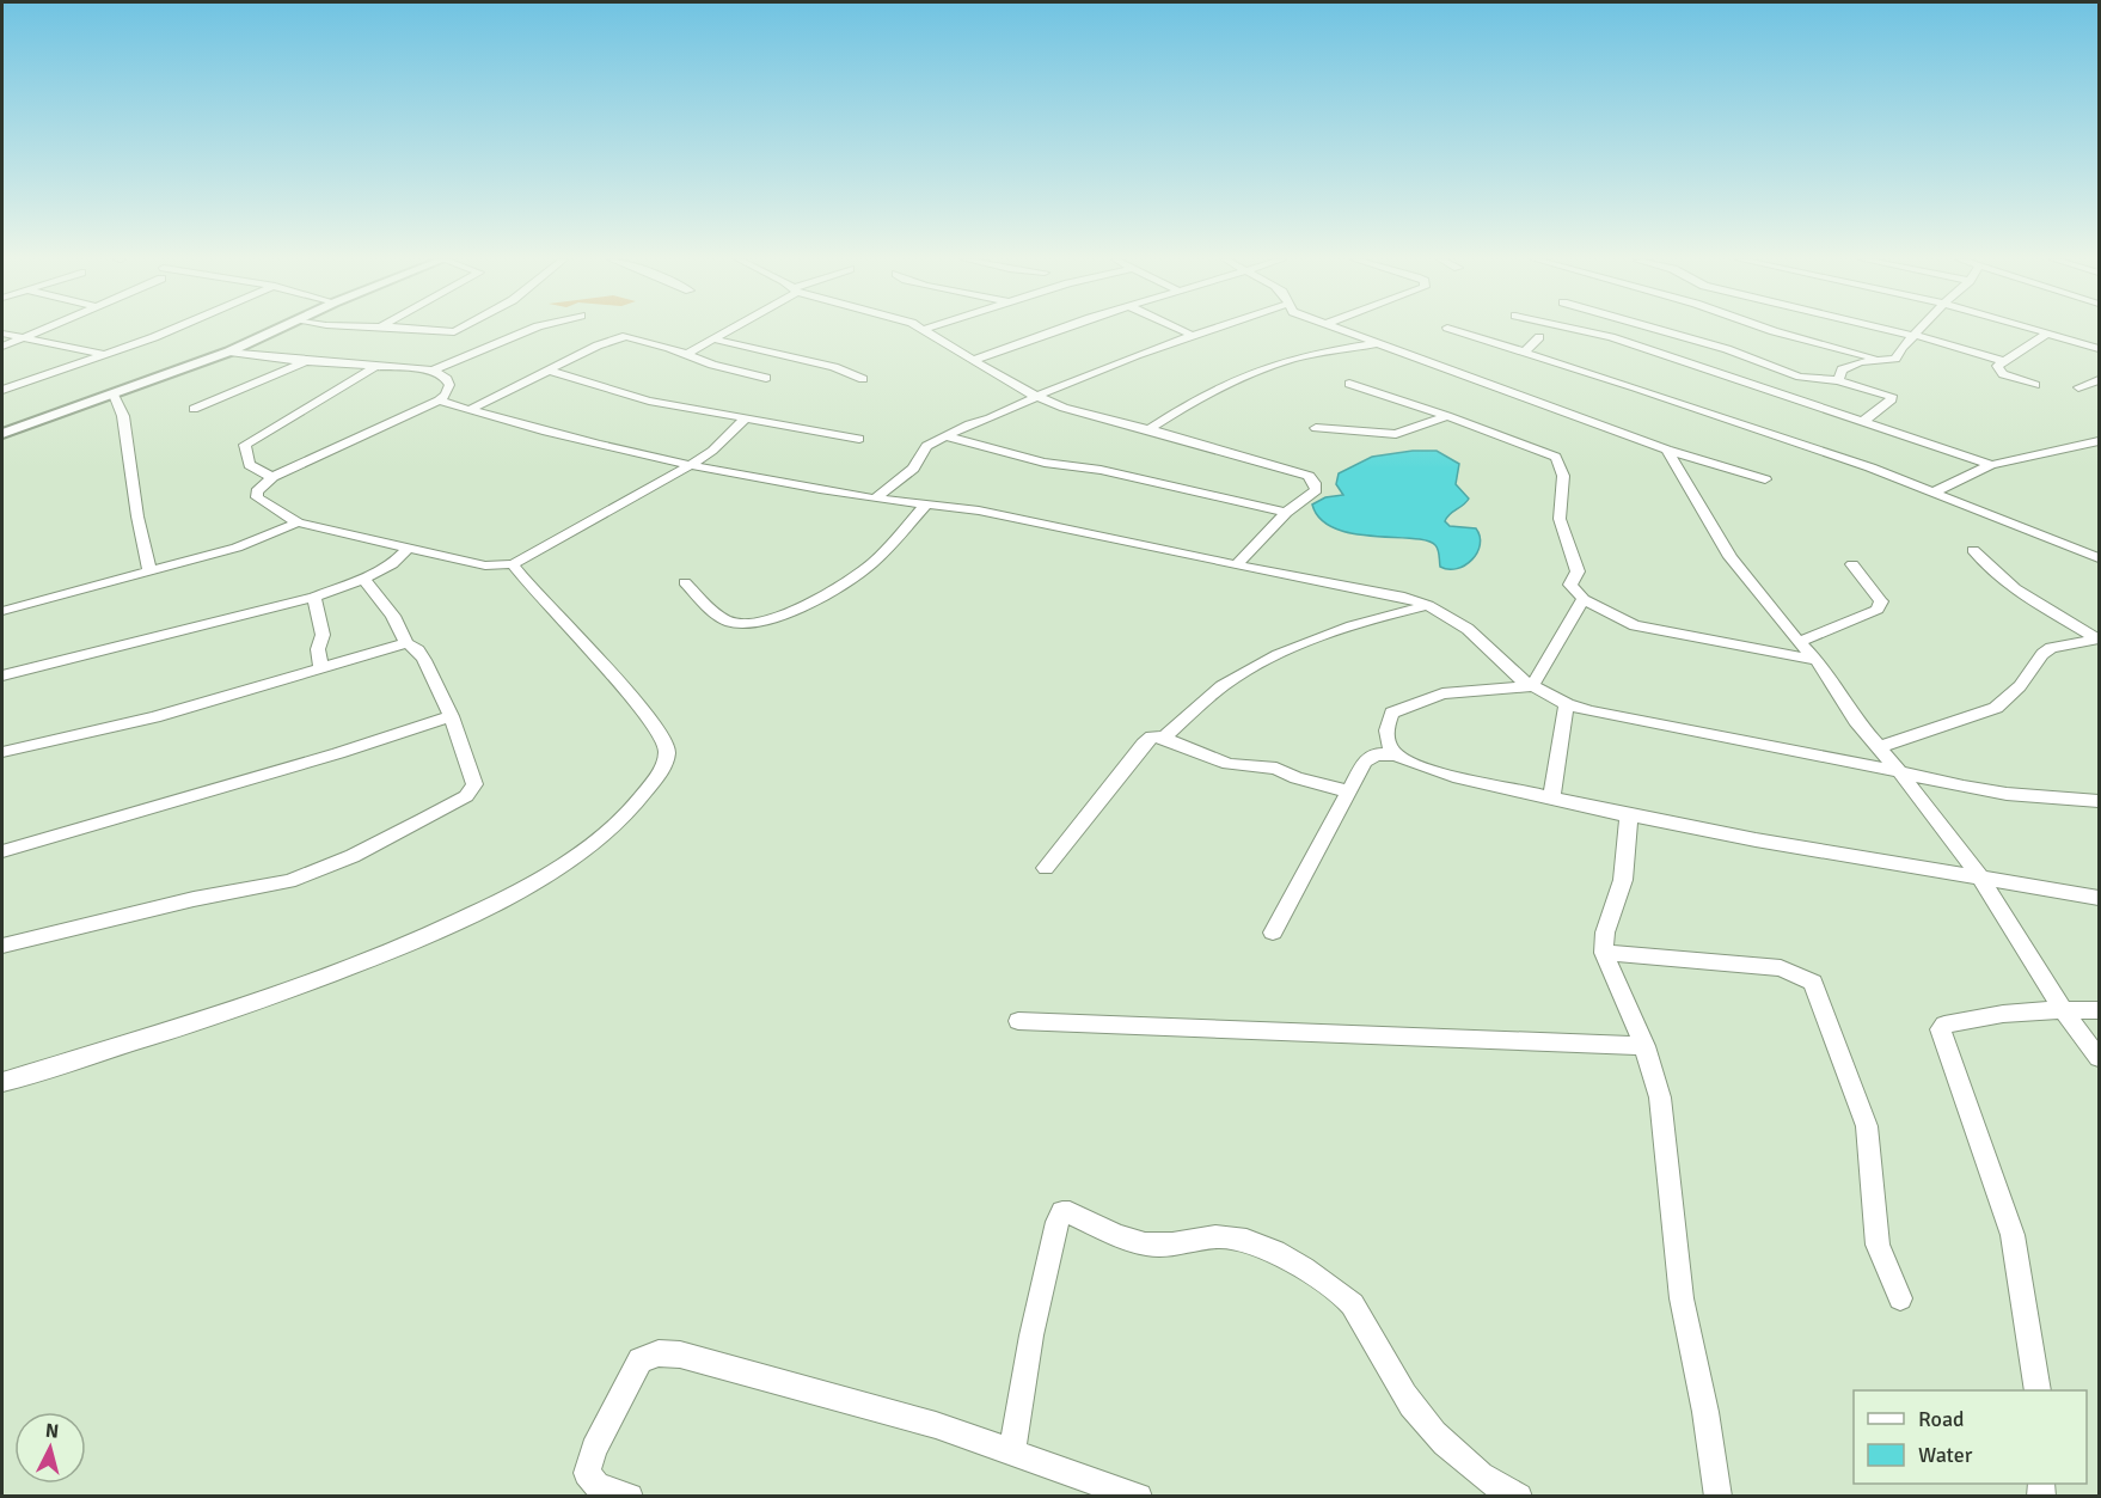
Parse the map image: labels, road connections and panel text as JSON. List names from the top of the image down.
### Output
{
  "legend": ["Road", "Water"],
  "north": "top"
}
